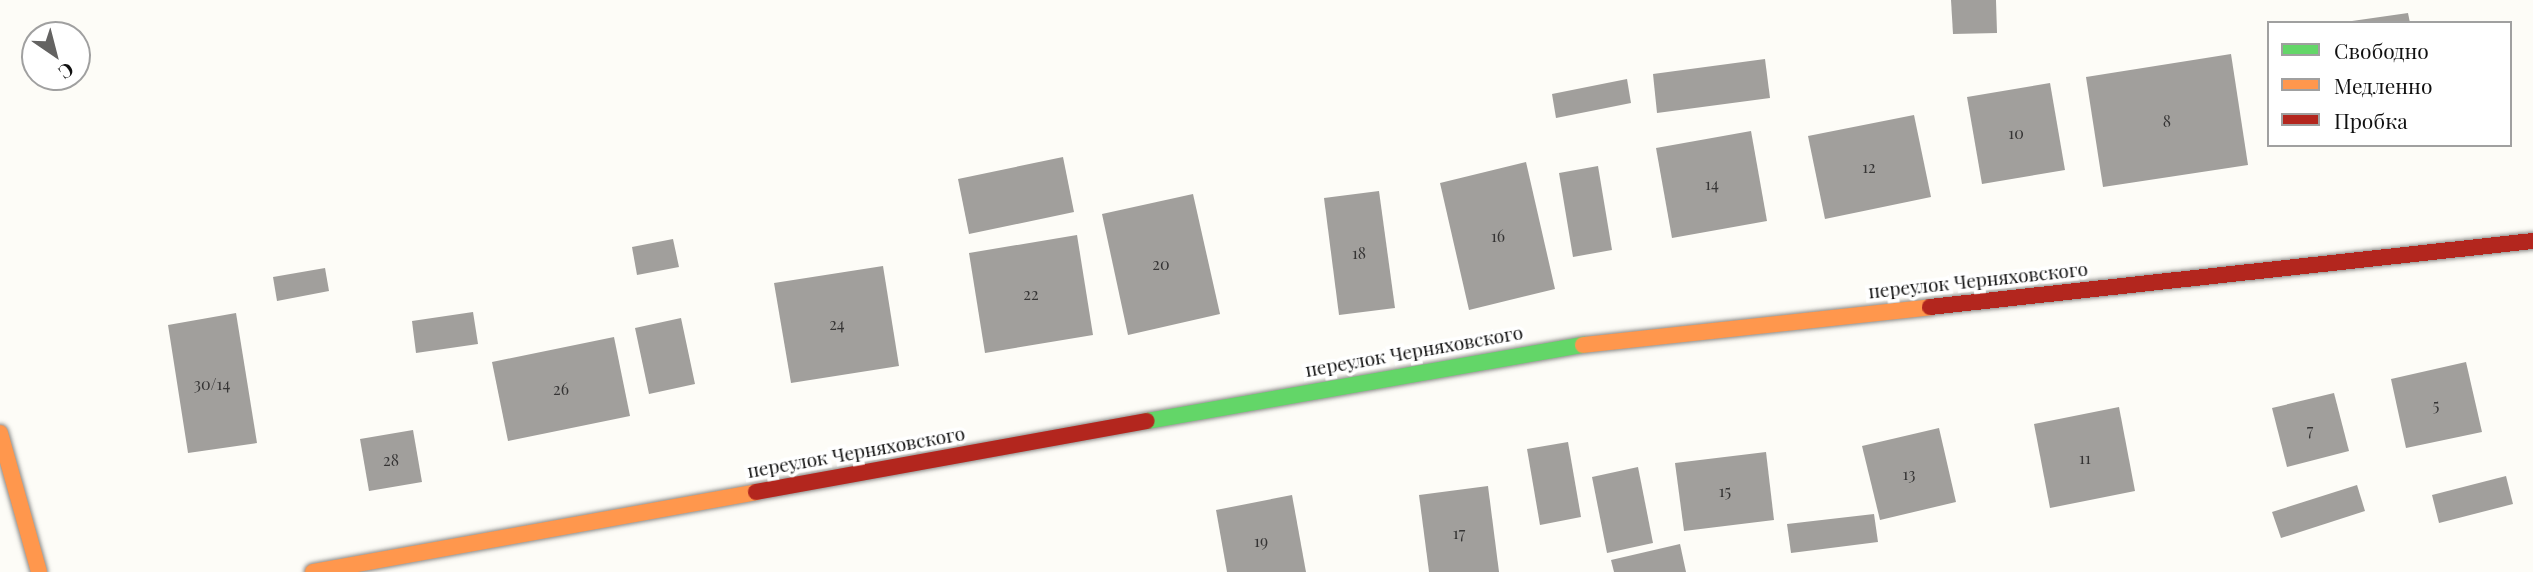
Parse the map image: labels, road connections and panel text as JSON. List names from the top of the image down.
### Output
{
  "streets": {
    "street": ["переулок Черняховского"]
  },
  "house_numbers": [
    "8",
    "10",
    "12",
    "14",
    "16",
    "18",
    "20",
    "22",
    "24",
    "30/14",
    "26",
    "5",
    "7",
    "11",
    "28",
    "13",
    "15",
    "17",
    "19"
  ],
  "legend": ["Свободно", "Медленно", "Пробка"],
  "north": "bottom right"
}
